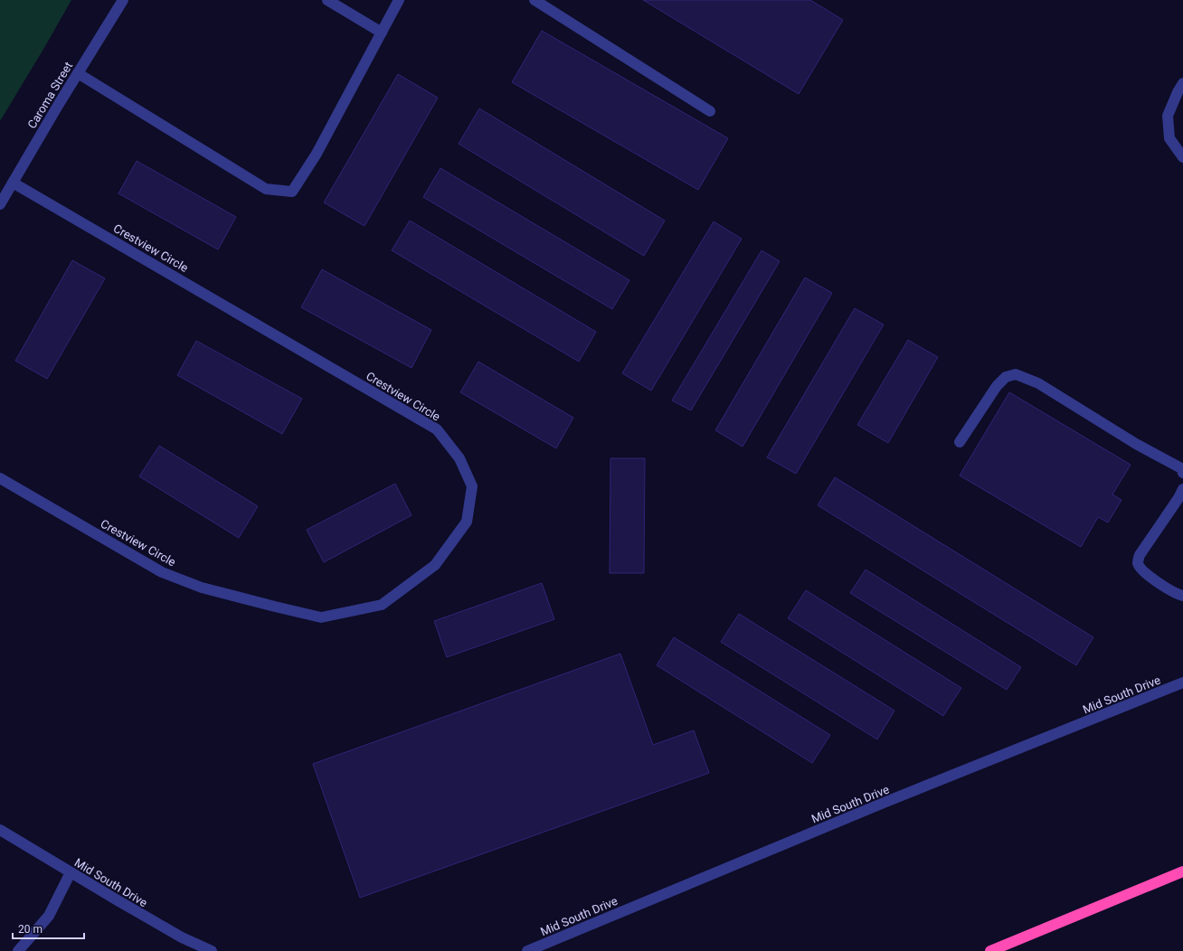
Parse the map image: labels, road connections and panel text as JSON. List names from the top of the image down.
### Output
{
  "streets": {
    "street": ["Caroma Street", "Crestview Circle", "Mid South Drive"]
  },
  "crossings": [
    ["Caroma Street", "Crestview Circle"]
  ],
  "scale_bar": "20 m"
}
